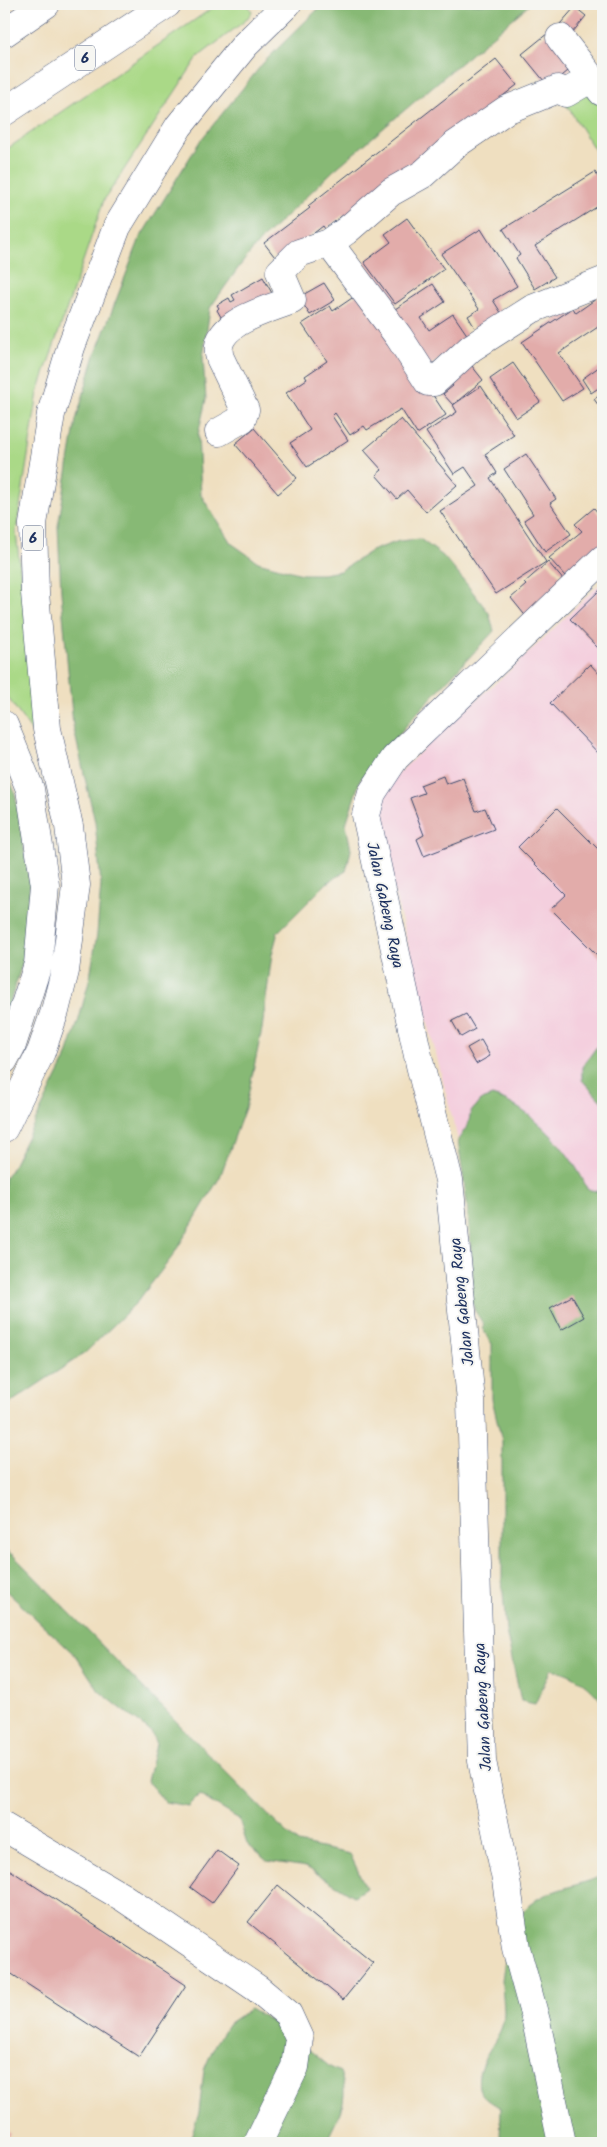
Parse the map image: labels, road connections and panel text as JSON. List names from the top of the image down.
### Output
{
  "streets": {
    "main road": ["6", "Jalan Gabeng Raya"]
  }
}
